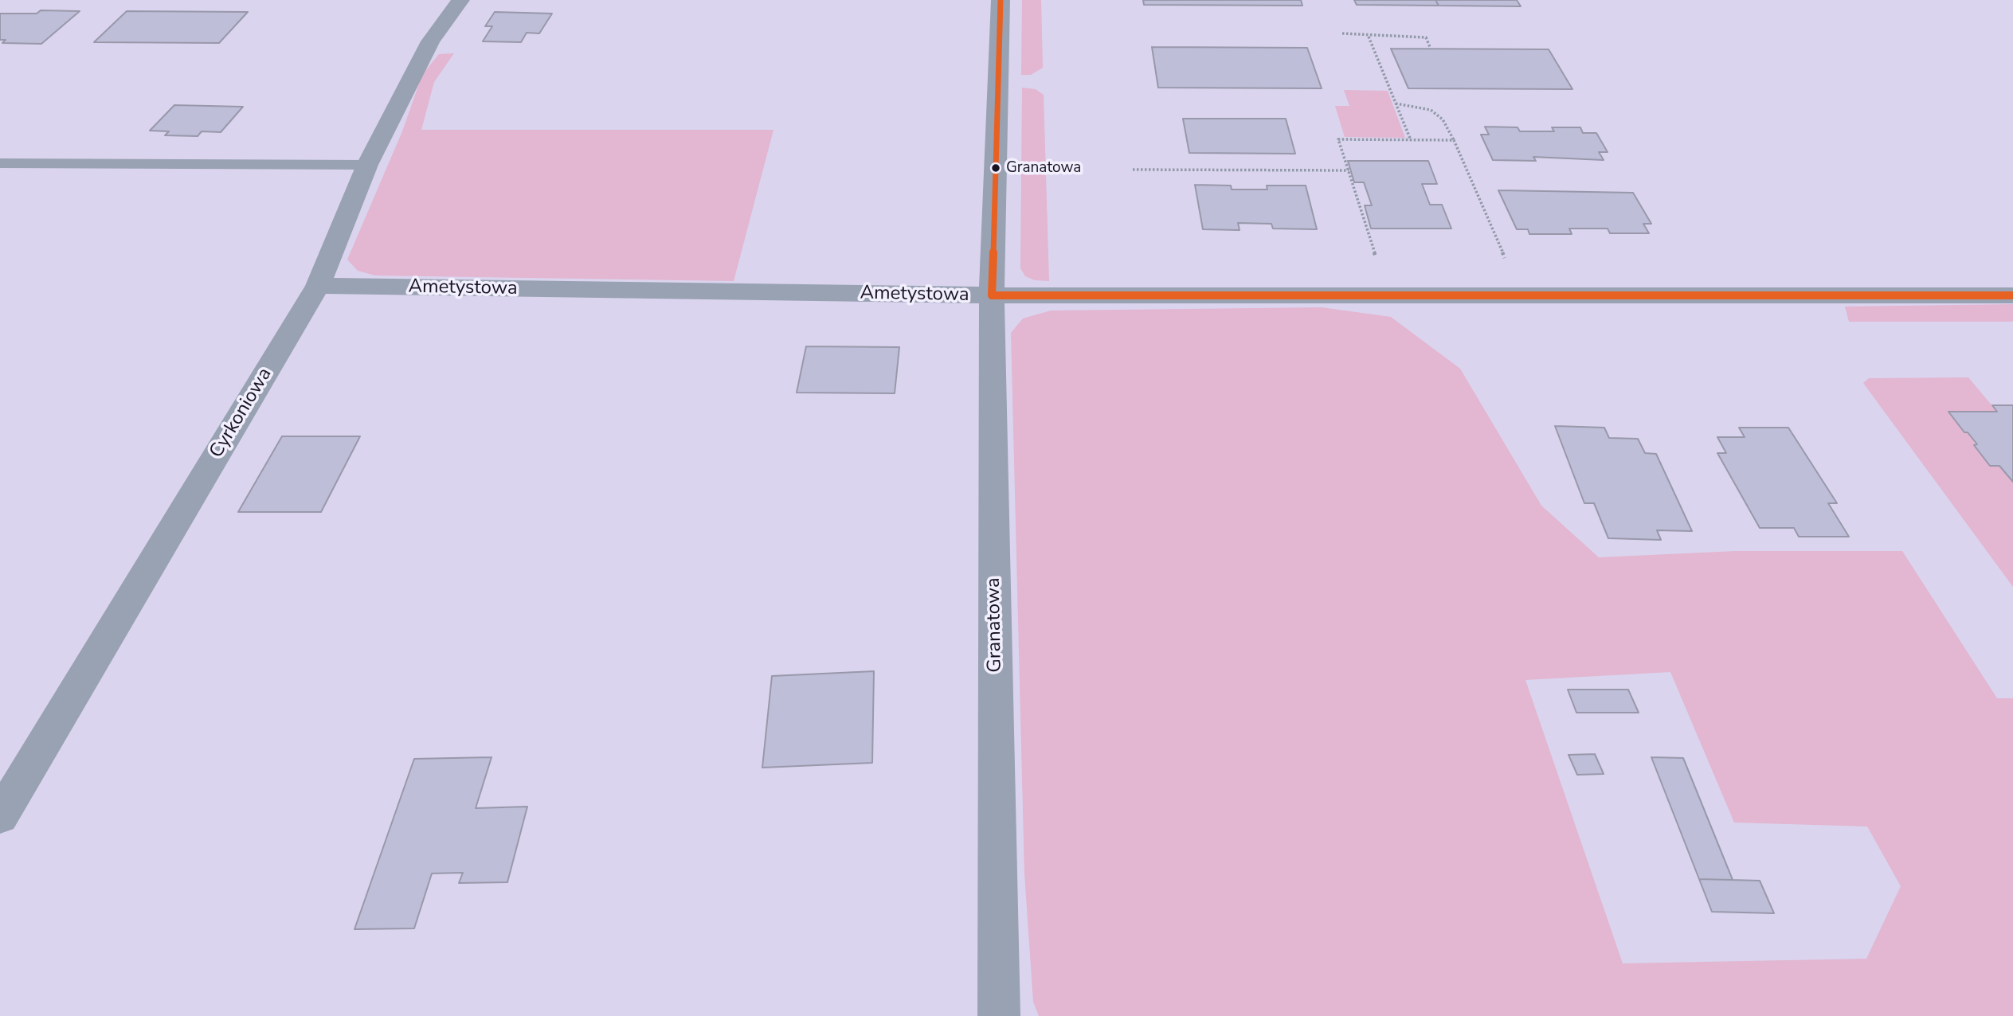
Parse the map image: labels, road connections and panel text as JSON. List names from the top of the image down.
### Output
{
  "streets": {
    "street": ["Ametystowa", "Cyrkoniowa", "Granatowa"]
  },
  "crossings": [
    ["Ametystowa", "Cyrkoniowa"],
    ["Ametystowa", "Granatowa"]
  ],
  "places": ["Granatowa"]
}
